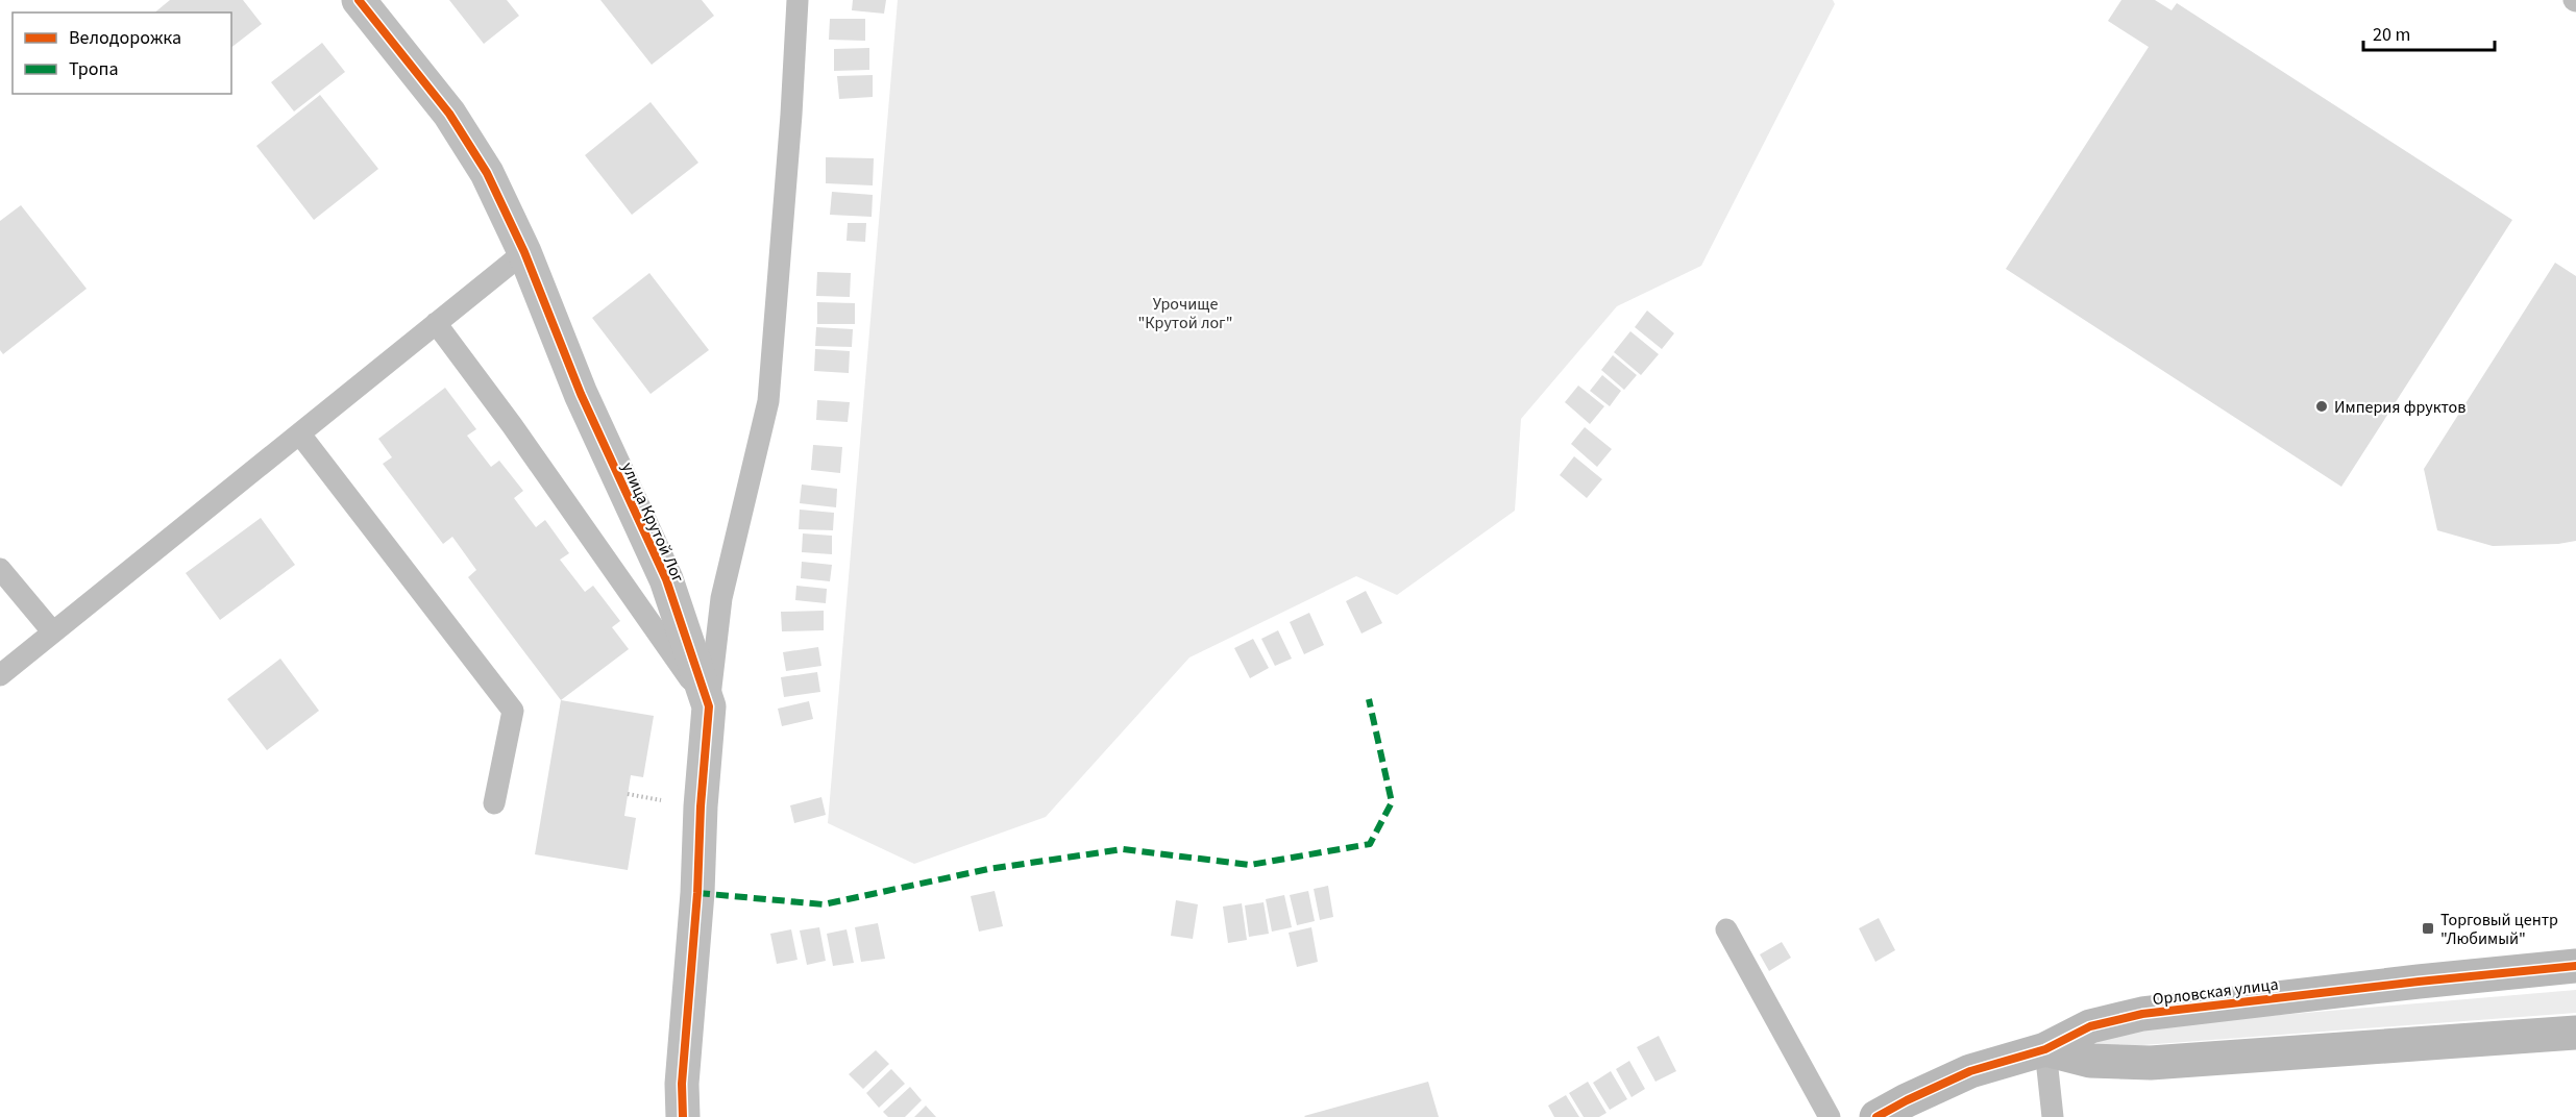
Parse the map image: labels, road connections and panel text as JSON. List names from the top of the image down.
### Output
{
  "streets": {
    "street": ["улица Крутой Лог", "Орловская улица"]
  },
  "parks": ["Урочище \"Крутой лог\""],
  "places": {
    "other": ["Империя фруктов"],
    "transit": ["Торговый центр \"Любимый\""]
  },
  "legend": ["Велодорожка", "Тропа"],
  "scale_bar": "20 m"
}
